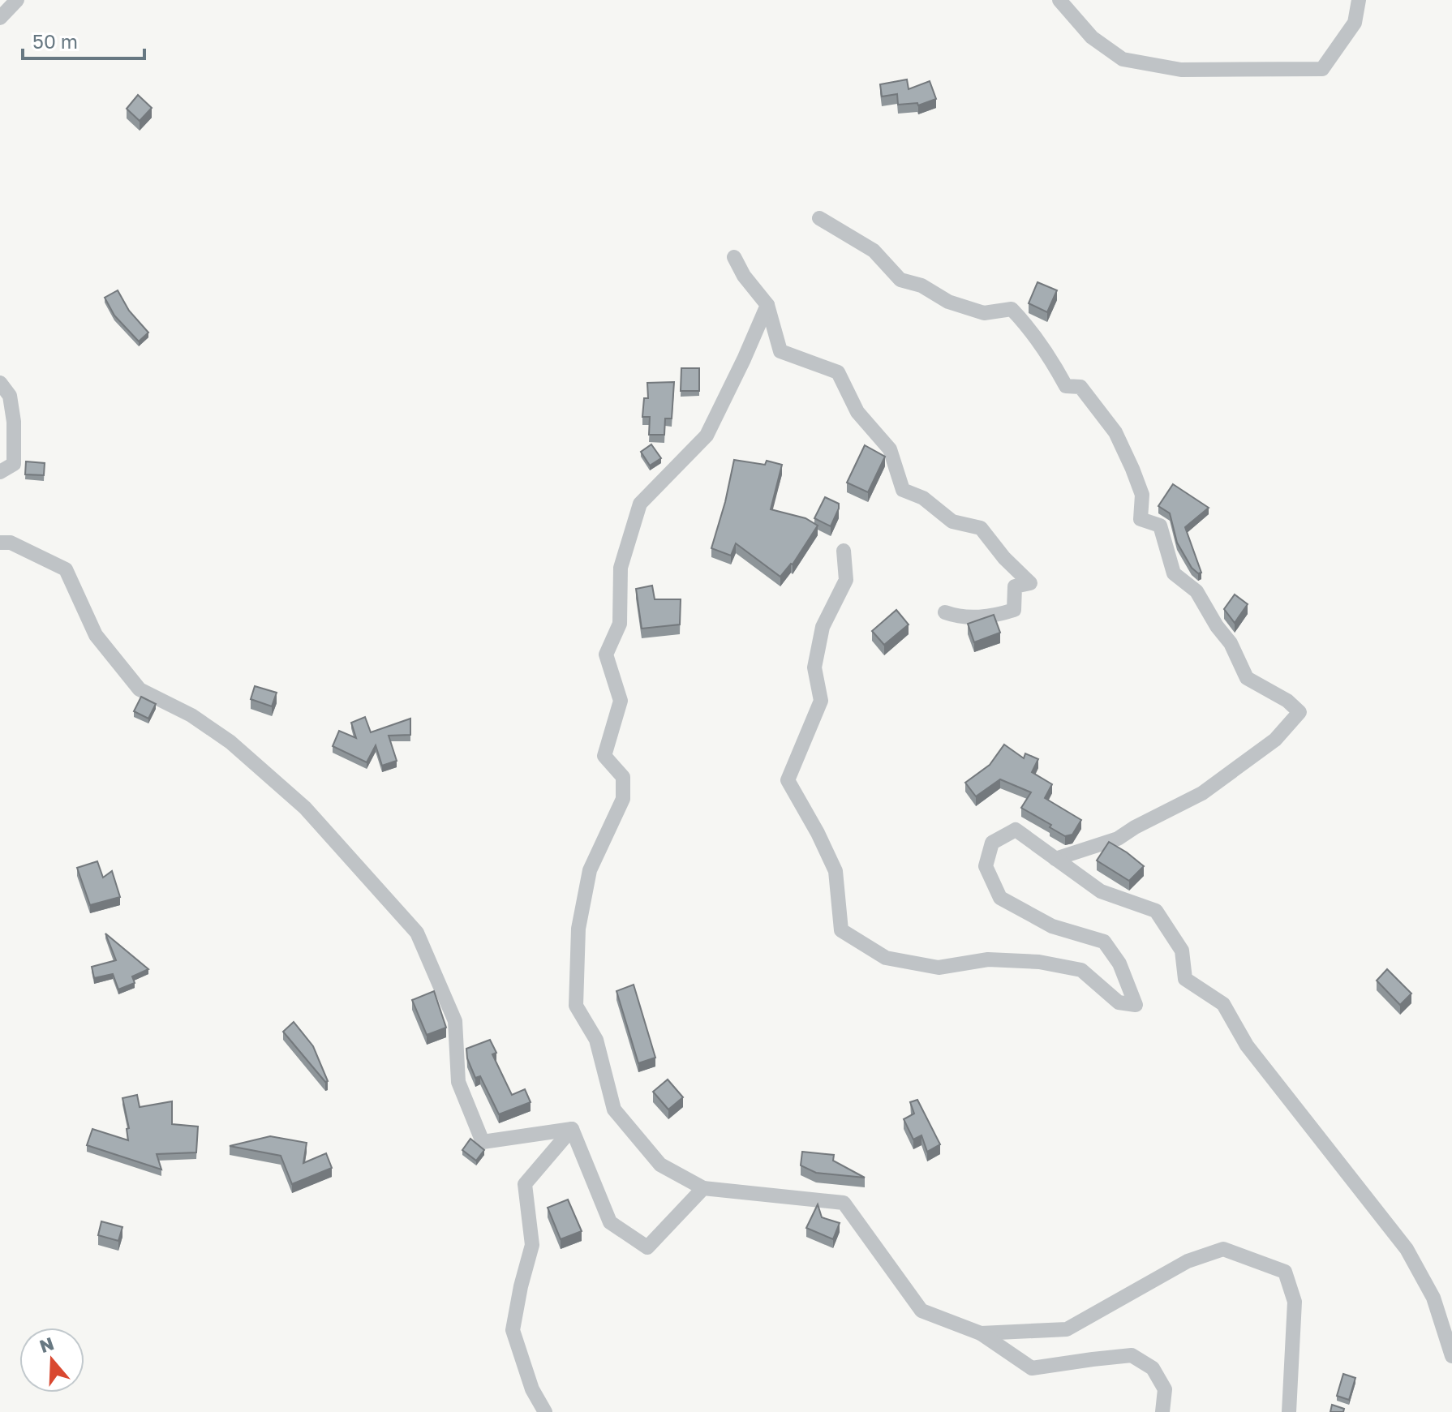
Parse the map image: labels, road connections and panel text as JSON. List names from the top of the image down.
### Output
{
  "scale_bar": "50 m",
  "north": "top"
}
